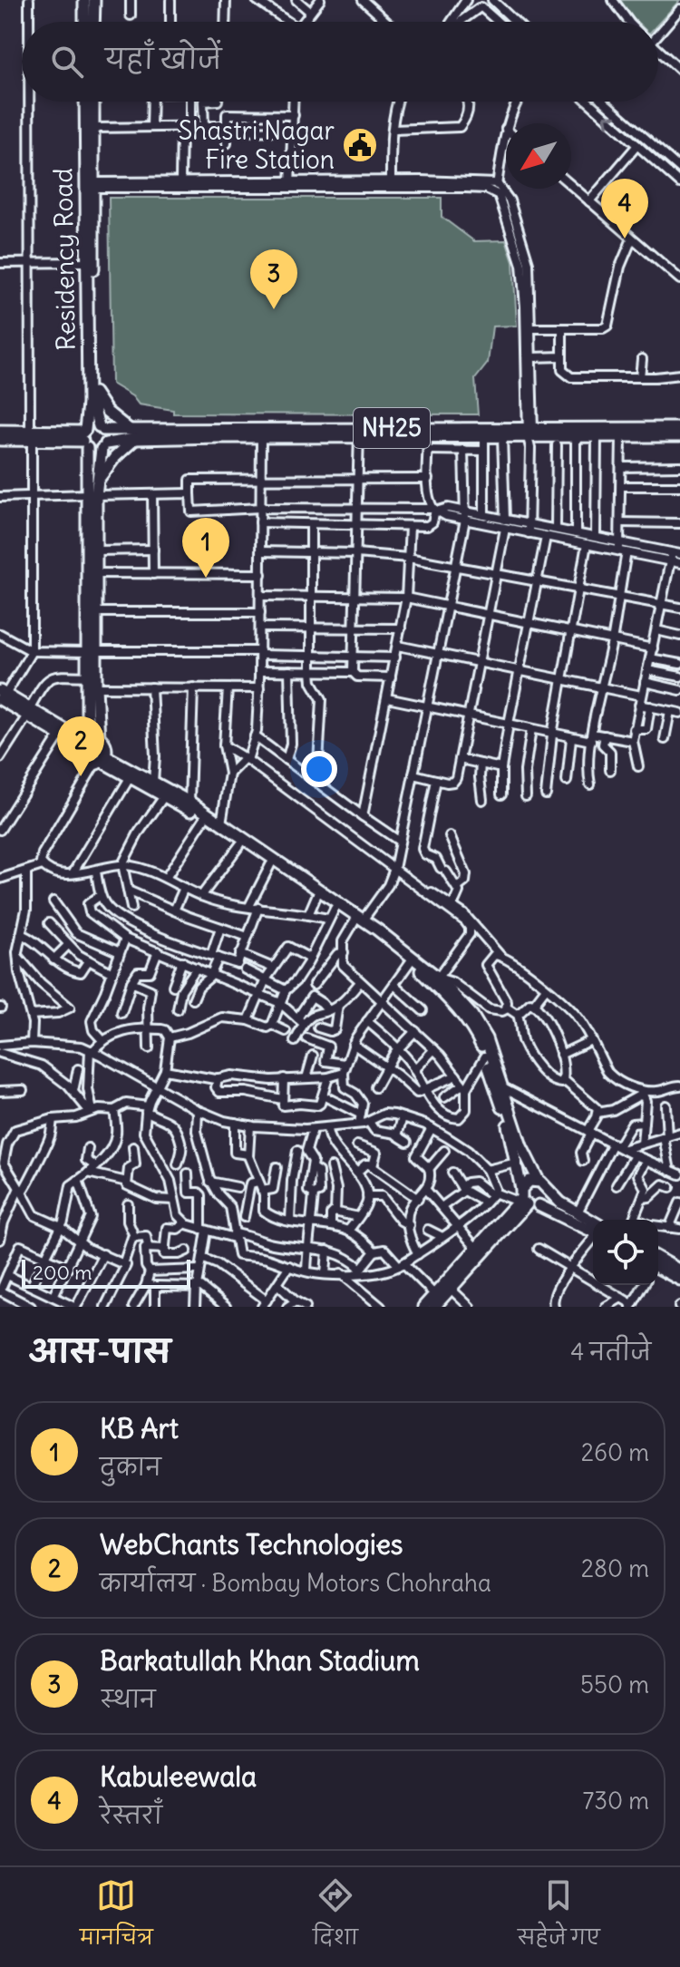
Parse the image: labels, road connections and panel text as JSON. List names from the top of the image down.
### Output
{
  "streets": {
    "main road": ["Residency Road", "NH25"]
  },
  "crossings": [
    ["Residency Road", "NH25"]
  ],
  "places": {
    "public building": ["Shastri Nagar Fire Station"]
  },
  "scale_bar": "200 m",
  "north": "bottom left",
  "page": {
    "search": "यहाँ खोजें",
    "pins": [
      "4",
      "3",
      "1",
      "2"
    ],
    "scale": "200 m",
    "heading": ["आस-पास", "4 नतीजे"],
    "list": [
      {
        "mark": "1",
        "name": "KB Art",
        "note": "दुकान",
        "value": "260 m"
      },
      {
        "mark": "2",
        "name": "WebChants Technologies",
        "note": "कार्यालय · Bombay Motors Chohraha",
        "value": "280 m"
      },
      {
        "mark": "3",
        "name": "Barkatullah Khan Stadium",
        "note": "स्थान",
        "value": "550 m"
      },
      {
        "mark": "4",
        "name": "Kabuleewala",
        "note": "रेस्तराँ",
        "value": "730 m"
      }
    ],
    "nav": ["मानचित्र", "दिशा", "सहेजे गए"]
  }
}
